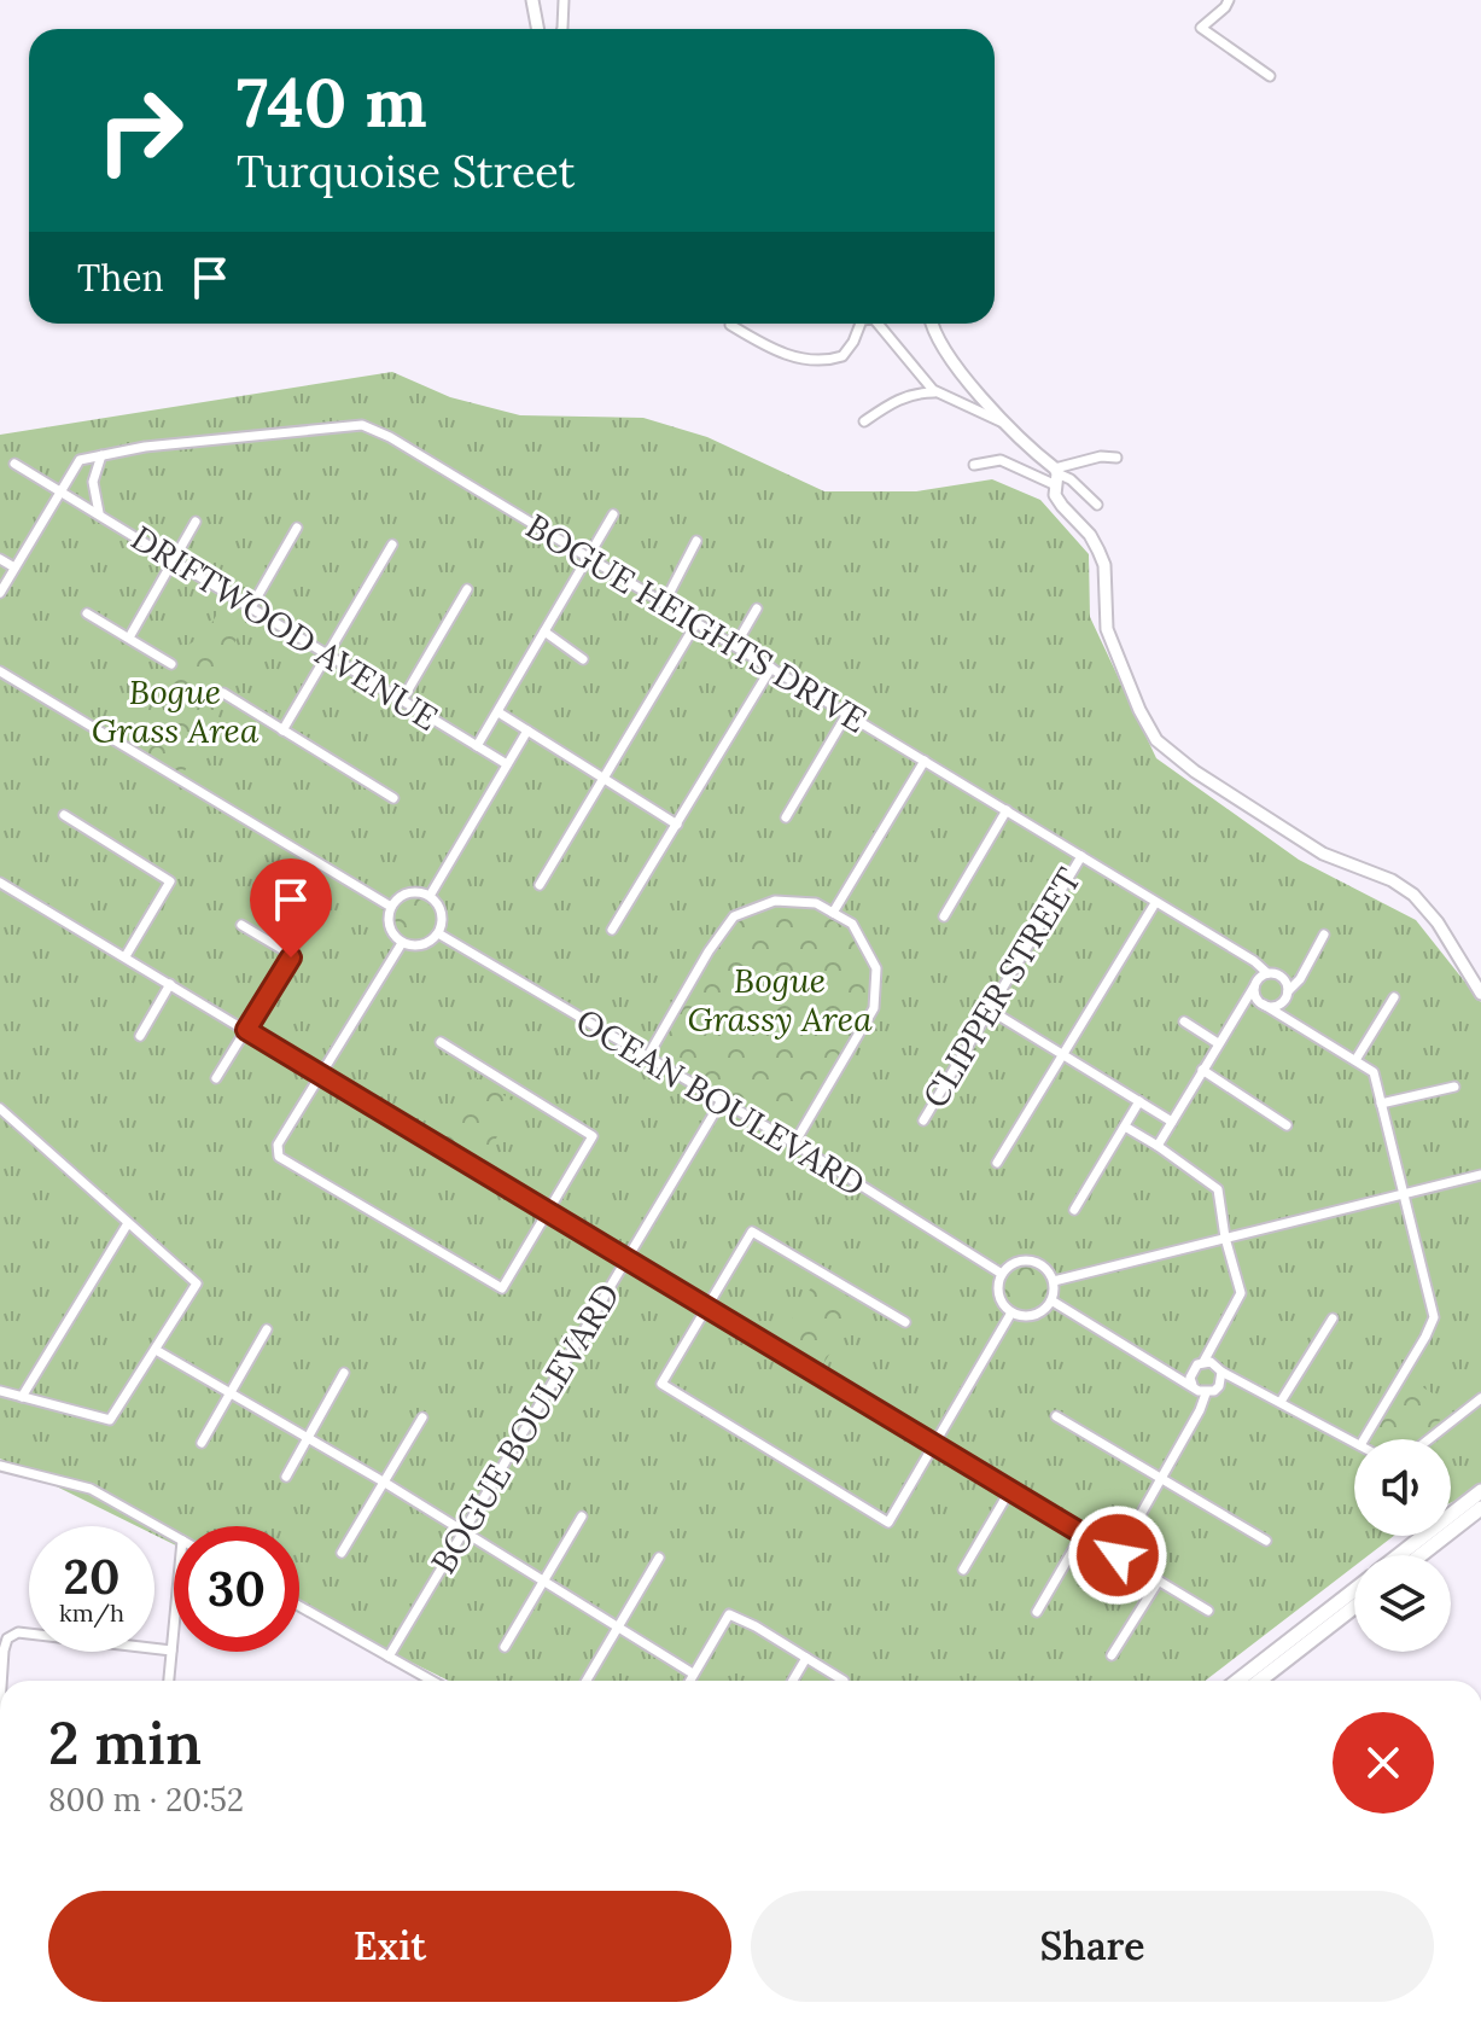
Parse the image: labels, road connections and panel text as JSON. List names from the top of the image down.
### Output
{
  "streets": {
    "street": [
      "BOGUE HEIGHTS DRIVE",
      "DRIFTWOOD AVENUE",
      "CLIPPER STREET",
      "OCEAN BOULEVARD",
      "BOGUE BOULEVARD"
    ]
  },
  "crossings": [
    ["BOGUE HEIGHTS DRIVE", "DRIFTWOOD AVENUE"],
    ["BOGUE HEIGHTS DRIVE", "CLIPPER STREET"],
    ["OCEAN BOULEVARD", "BOGUE BOULEVARD"]
  ],
  "parks": ["Bogue Grass Area", "Bogue Grassy Area"],
  "page": {
    "turn": ["740 m", "Turquoise Street"],
    "then": "Then",
    "speed": "20 km/h",
    "limit": "30",
    "heading": ["2 min", "800 m · 20:52"],
    "buttons": ["Exit", "Share"]
  }
}
